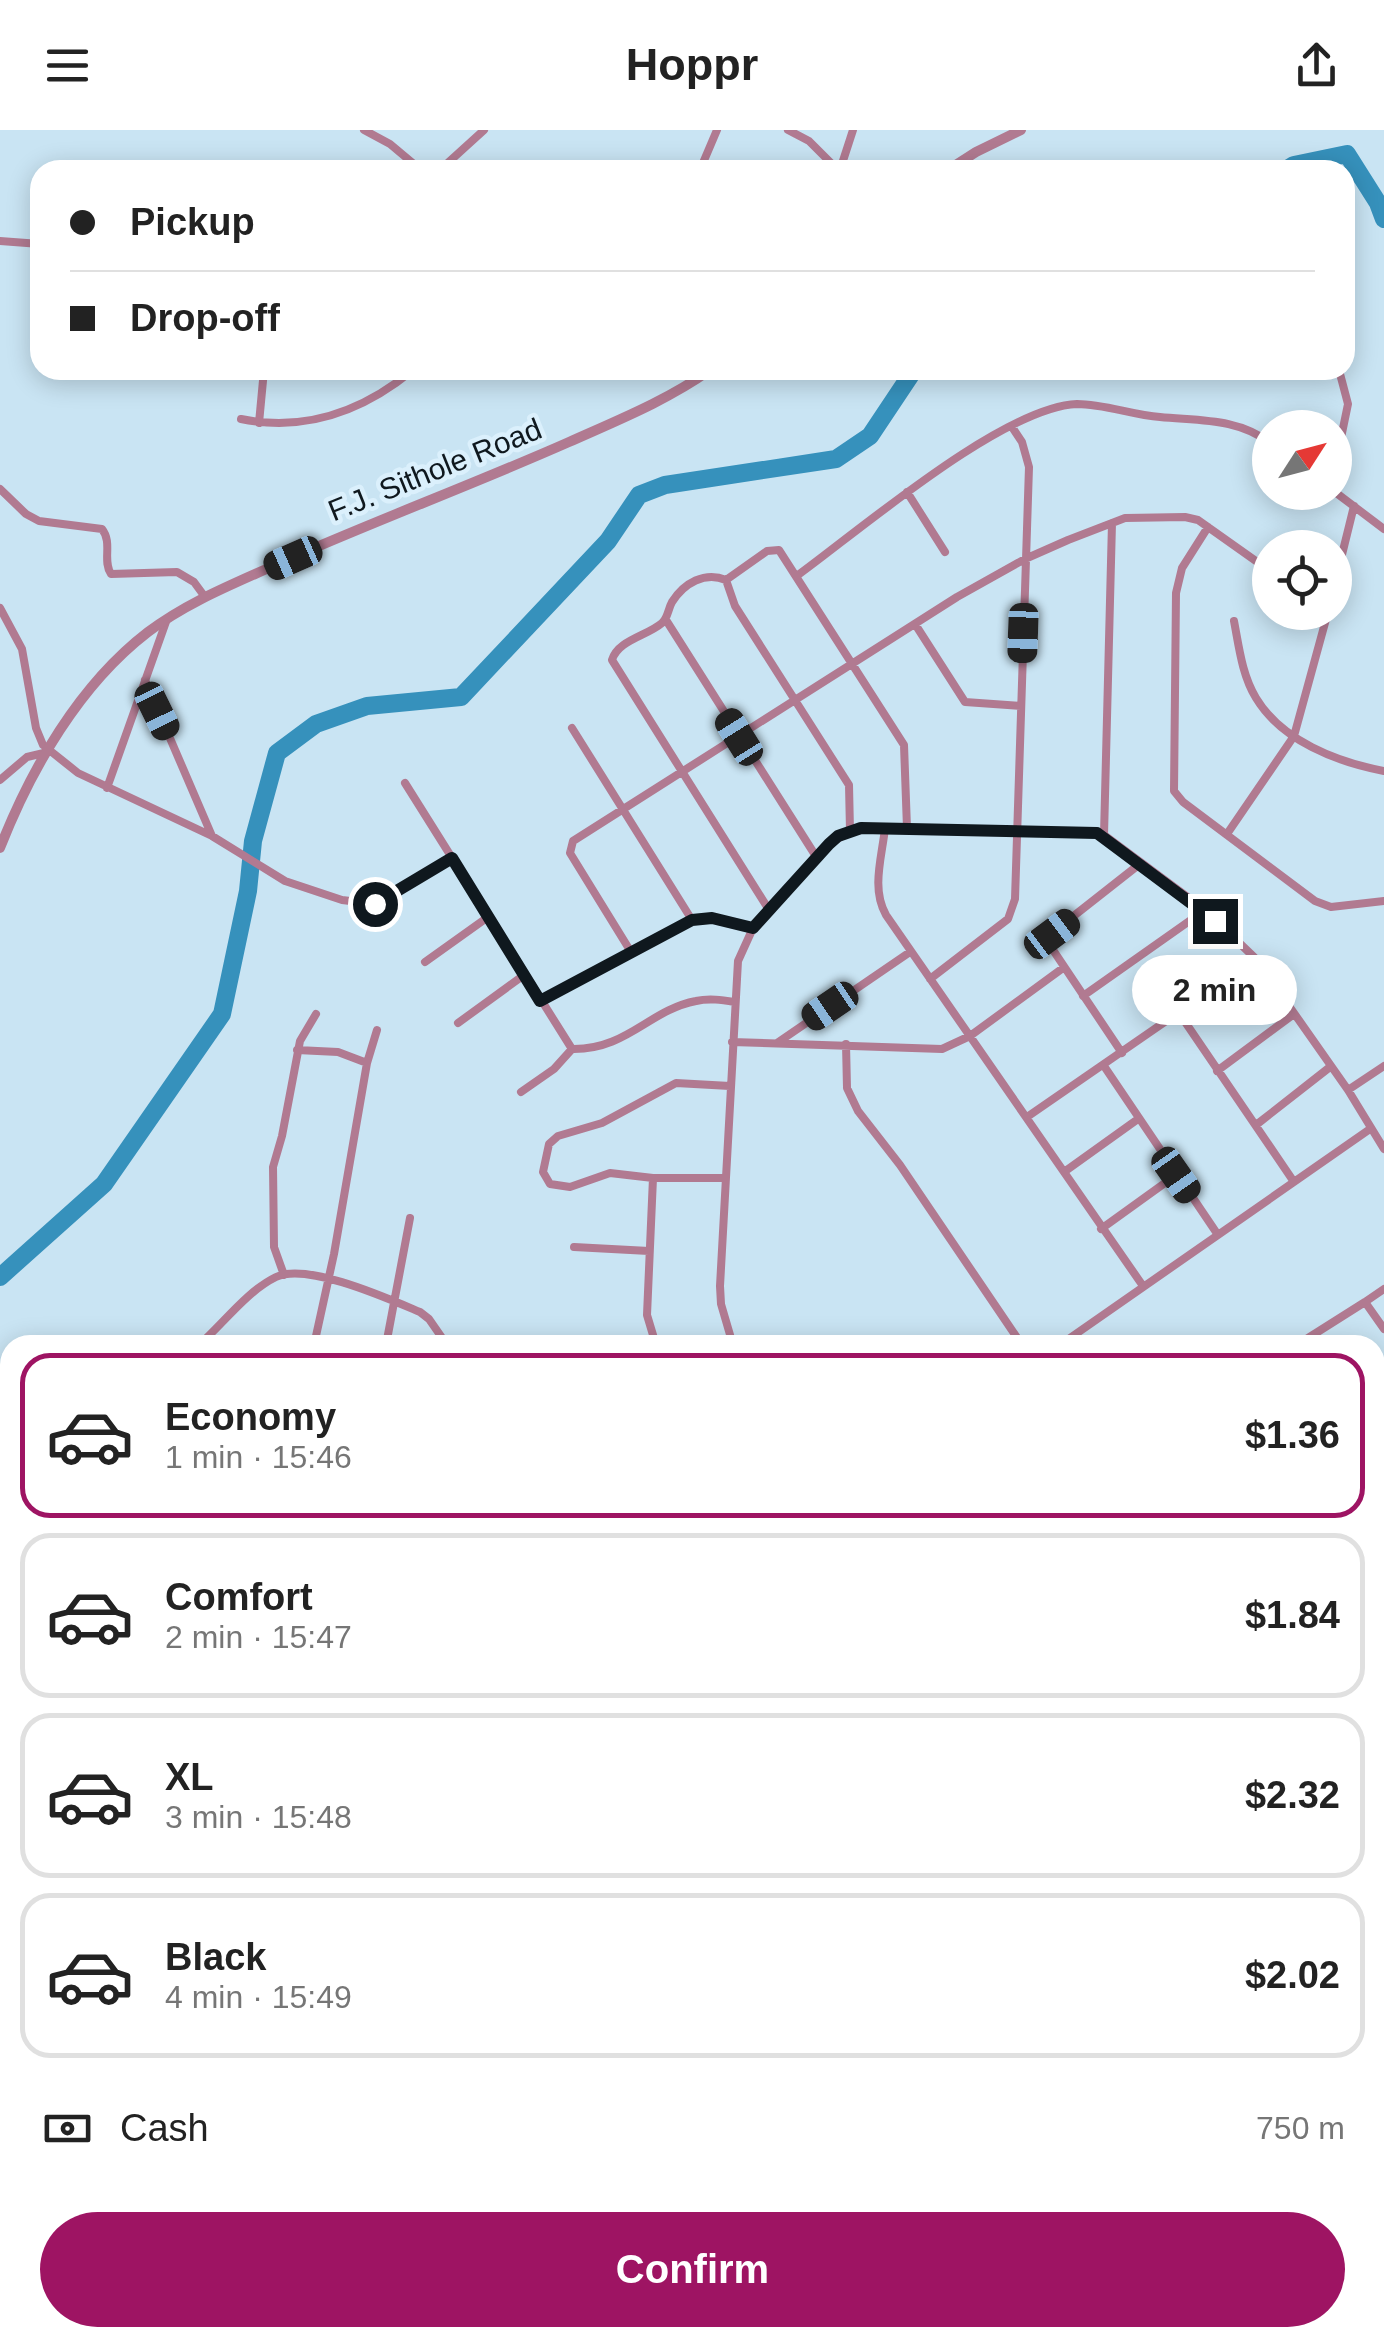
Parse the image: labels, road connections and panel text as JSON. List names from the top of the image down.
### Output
{
  "streets": {
    "street": ["F.J. Sithole Road"]
  },
  "north": "top right",
  "page": {
    "header": "Hoppr",
    "banner": ["Pickup", "Drop-off"],
    "bubble": "2 min",
    "list": [
      {
        "name": "Economy",
        "note": "1 min · 15:46",
        "value": "$1.36"
      },
      {
        "name": "Comfort",
        "note": "2 min · 15:47",
        "value": "$1.84"
      },
      {
        "name": "XL",
        "note": "3 min · 15:48",
        "value": "$2.32"
      },
      {
        "name": "Black",
        "note": "4 min · 15:49",
        "value": "$2.02"
      }
    ],
    "pay": ["Cash", "750 m"],
    "buttons": "Confirm"
  }
}
